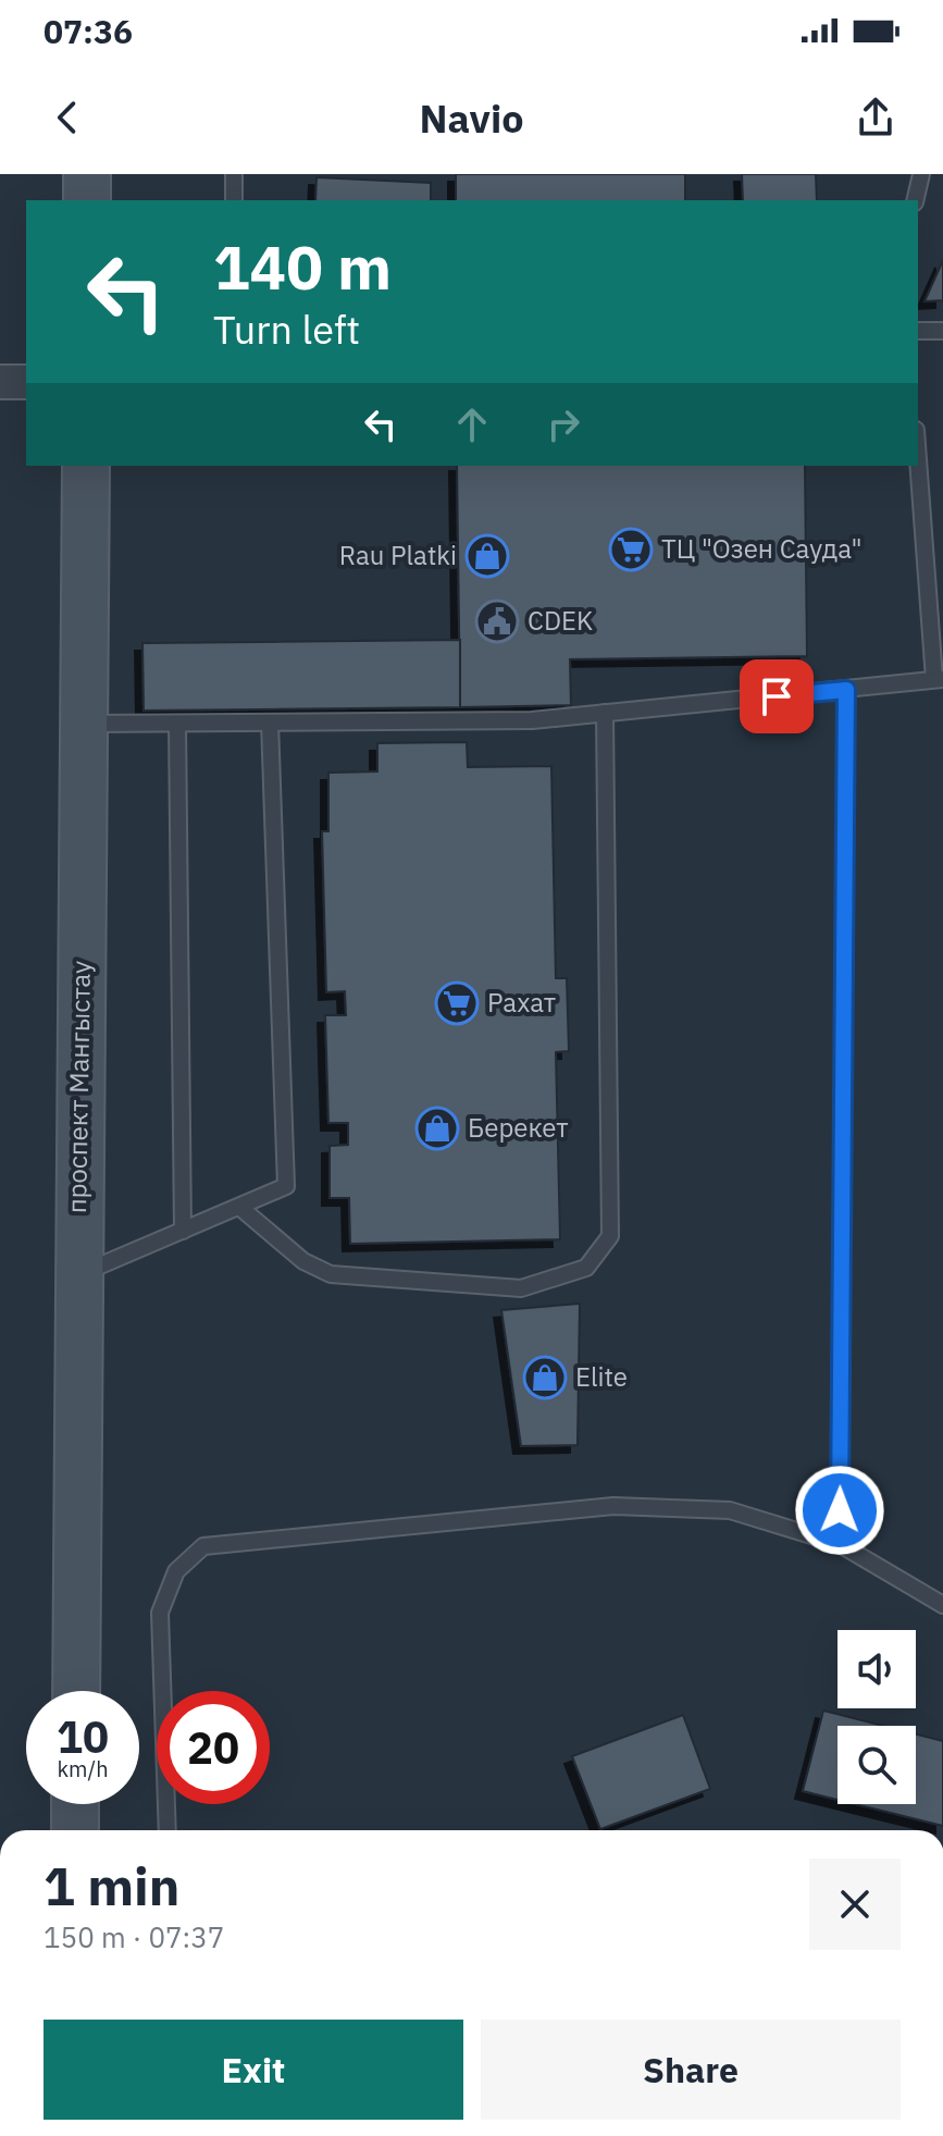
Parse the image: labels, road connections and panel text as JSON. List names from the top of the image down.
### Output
{
  "streets": {
    "street": ["проспект Мангыстау"]
  },
  "places": {
    "supermarket": ["ТЦ \"Озен Сауда\"", "Рахат"],
    "shop": ["Rau Platki", "Берекет", "Elite"],
    "public building": ["CDEK"]
  },
  "page": {
    "status": "07:36",
    "header": "Navio",
    "turn": ["140 m", "Turn left"],
    "speed": "10 km/h",
    "limit": "20",
    "heading": ["1 min", "150 m · 07:37"],
    "buttons": ["Exit", "Share"]
  }
}
